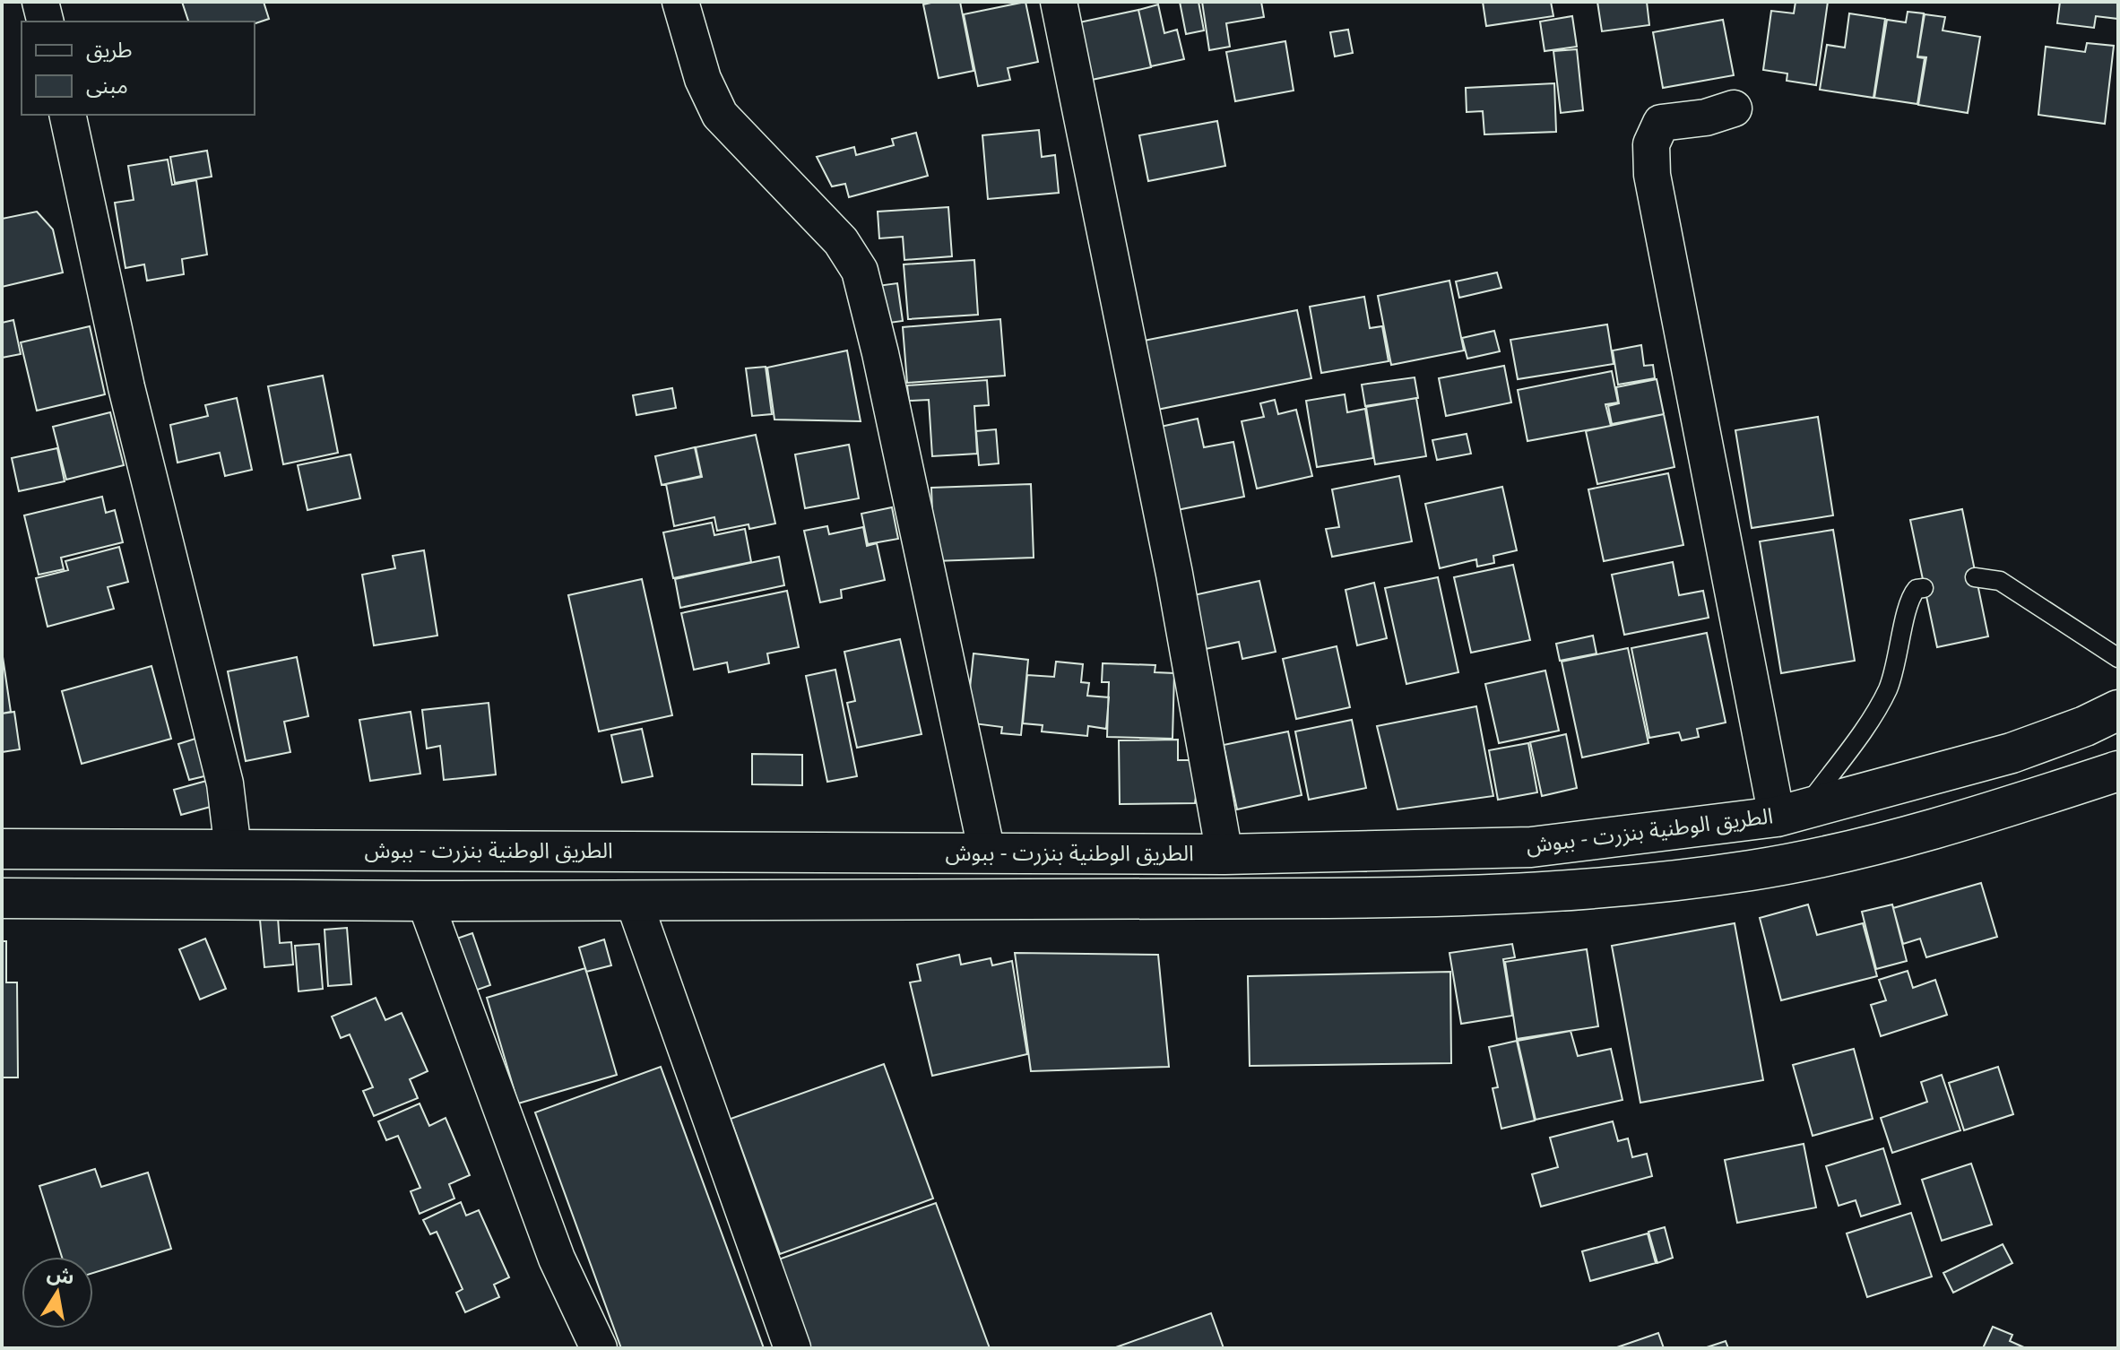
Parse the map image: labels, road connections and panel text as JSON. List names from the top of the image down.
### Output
{
  "streets": {
    "main road": ["الطريق الوطنية بنزرت - ببوش"]
  },
  "legend": ["طريق", "مبنى"],
  "north": "top"
}
